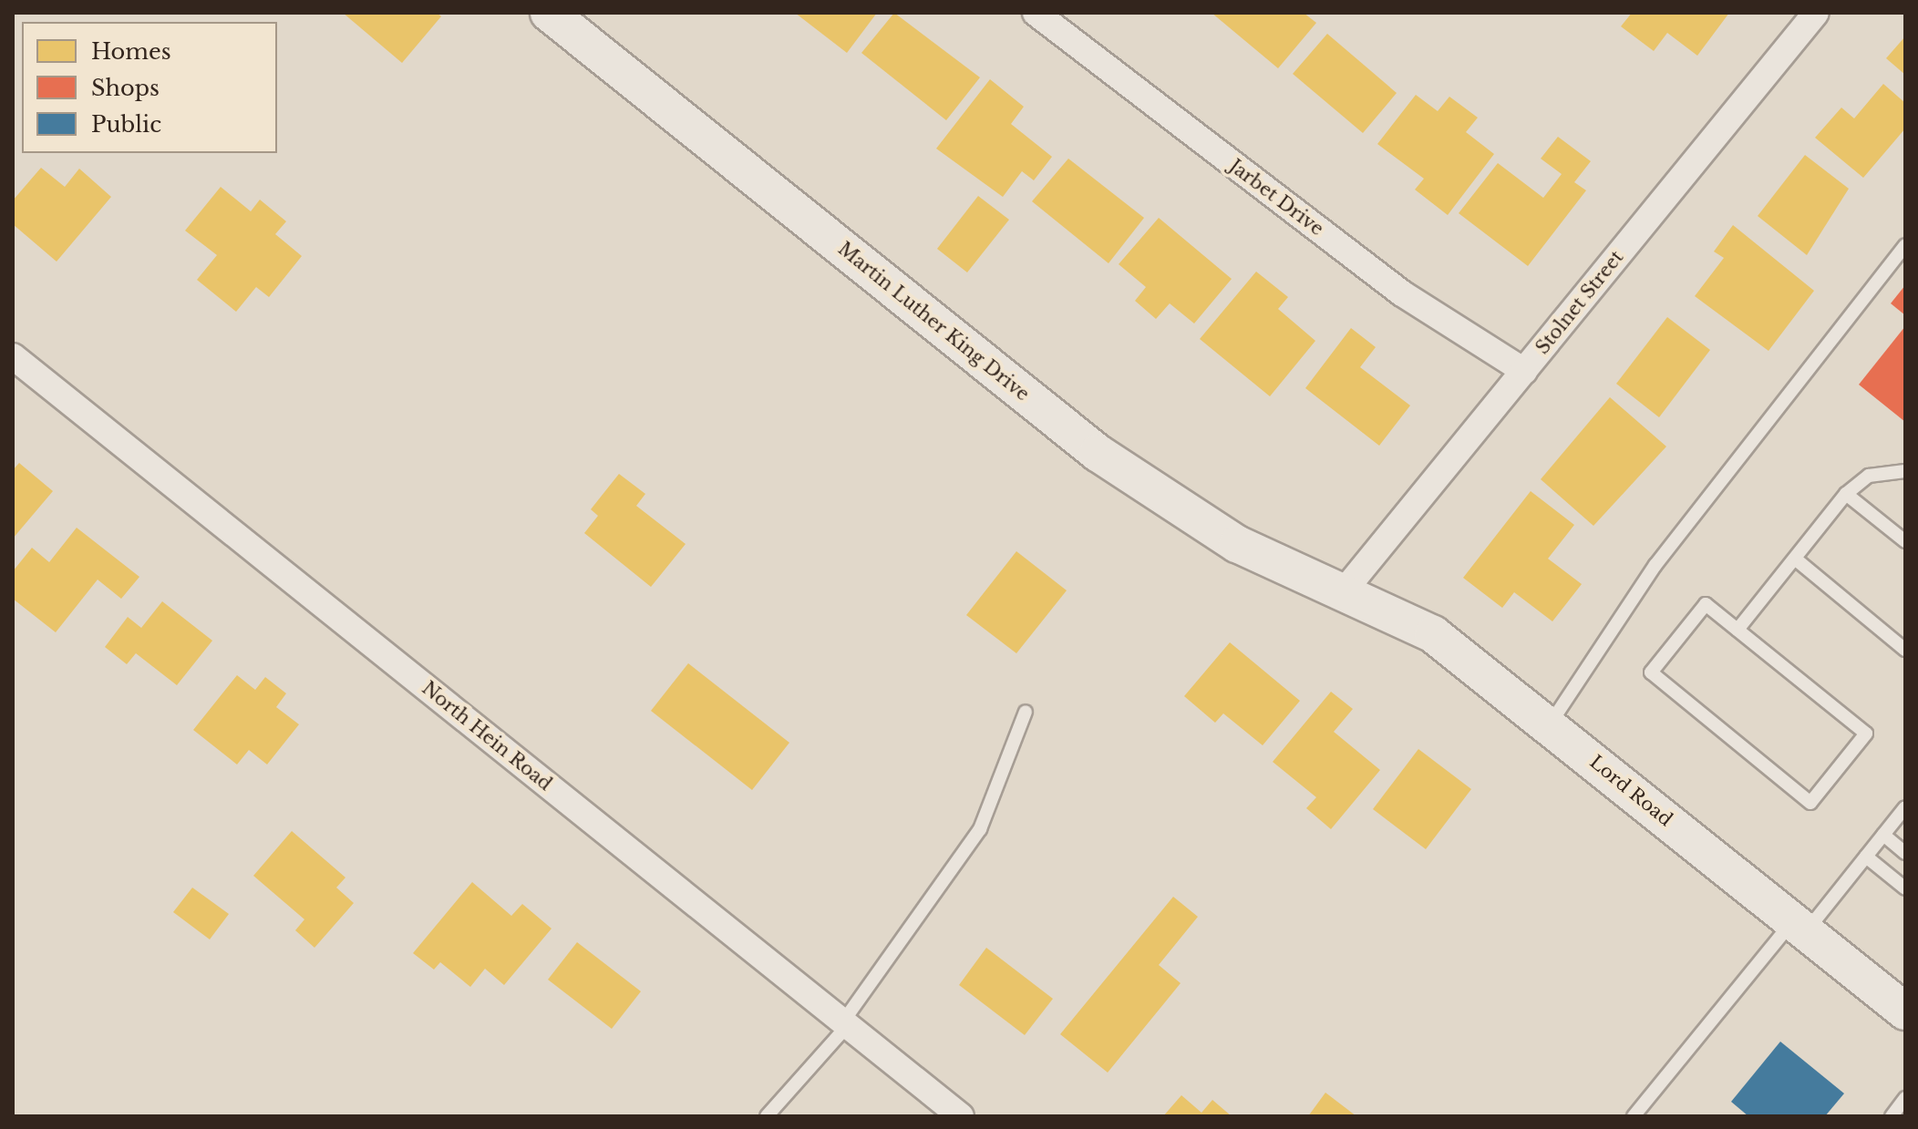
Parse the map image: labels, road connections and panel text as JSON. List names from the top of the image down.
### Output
{
  "streets": {
    "main road": ["Martin Luther King Drive", "Lord Road"],
    "street": ["Jarbet Drive", "Stolnet Street", "North Hein Road"]
  },
  "crossings": [
    ["Jarbet Drive", "Stolnet Street"],
    ["Stolnet Street", "Martin Luther King Drive"],
    ["Stolnet Street", "Lord Road"],
    ["Martin Luther King Drive", "Lord Road"]
  ],
  "legend": ["Homes", "Shops", "Public"]
}
